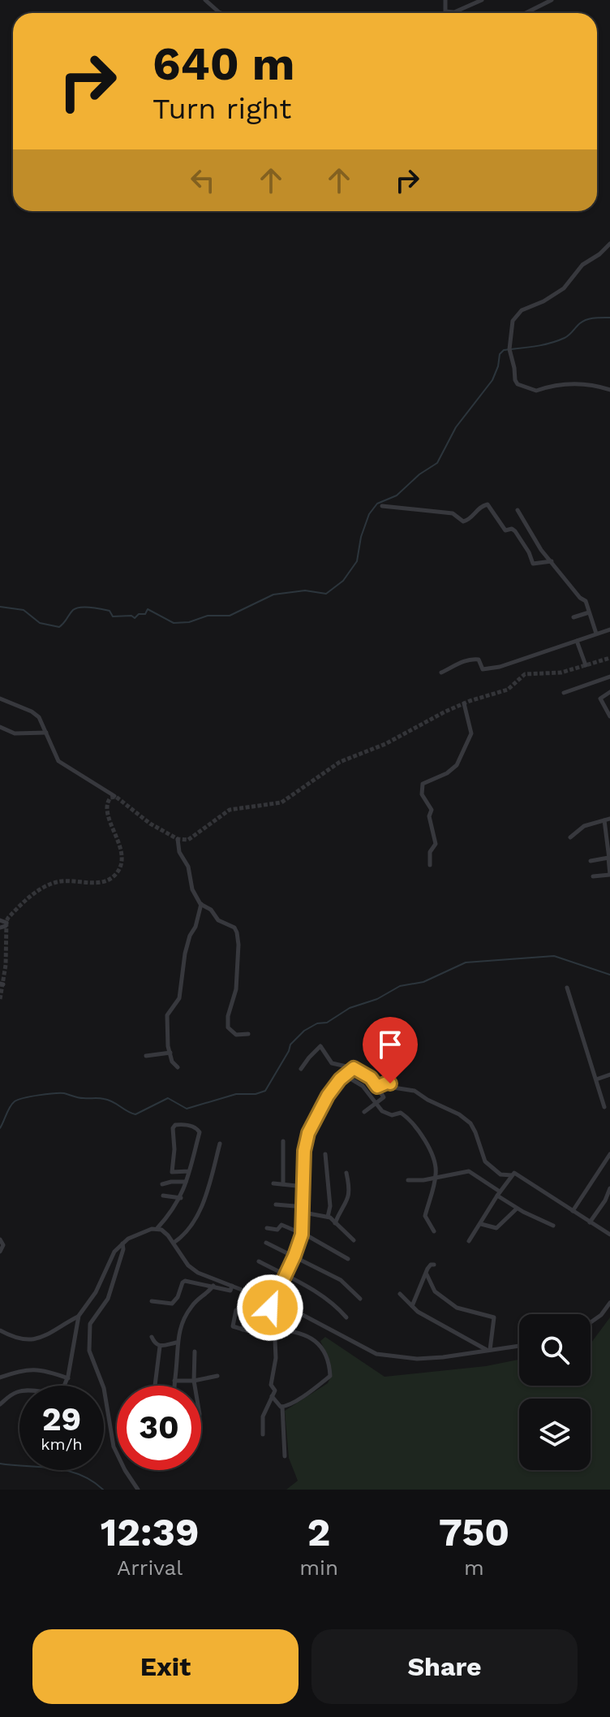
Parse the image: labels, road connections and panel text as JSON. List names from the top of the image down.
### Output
{
  "page": {
    "turn": ["640 m", "Turn right"],
    "speed": "29 km/h",
    "limit": "30",
    "eta": [
      "12:39",
      "Arrival",
      "2",
      "min",
      "750",
      "m"
    ],
    "buttons": ["Exit", "Share"]
  }
}
